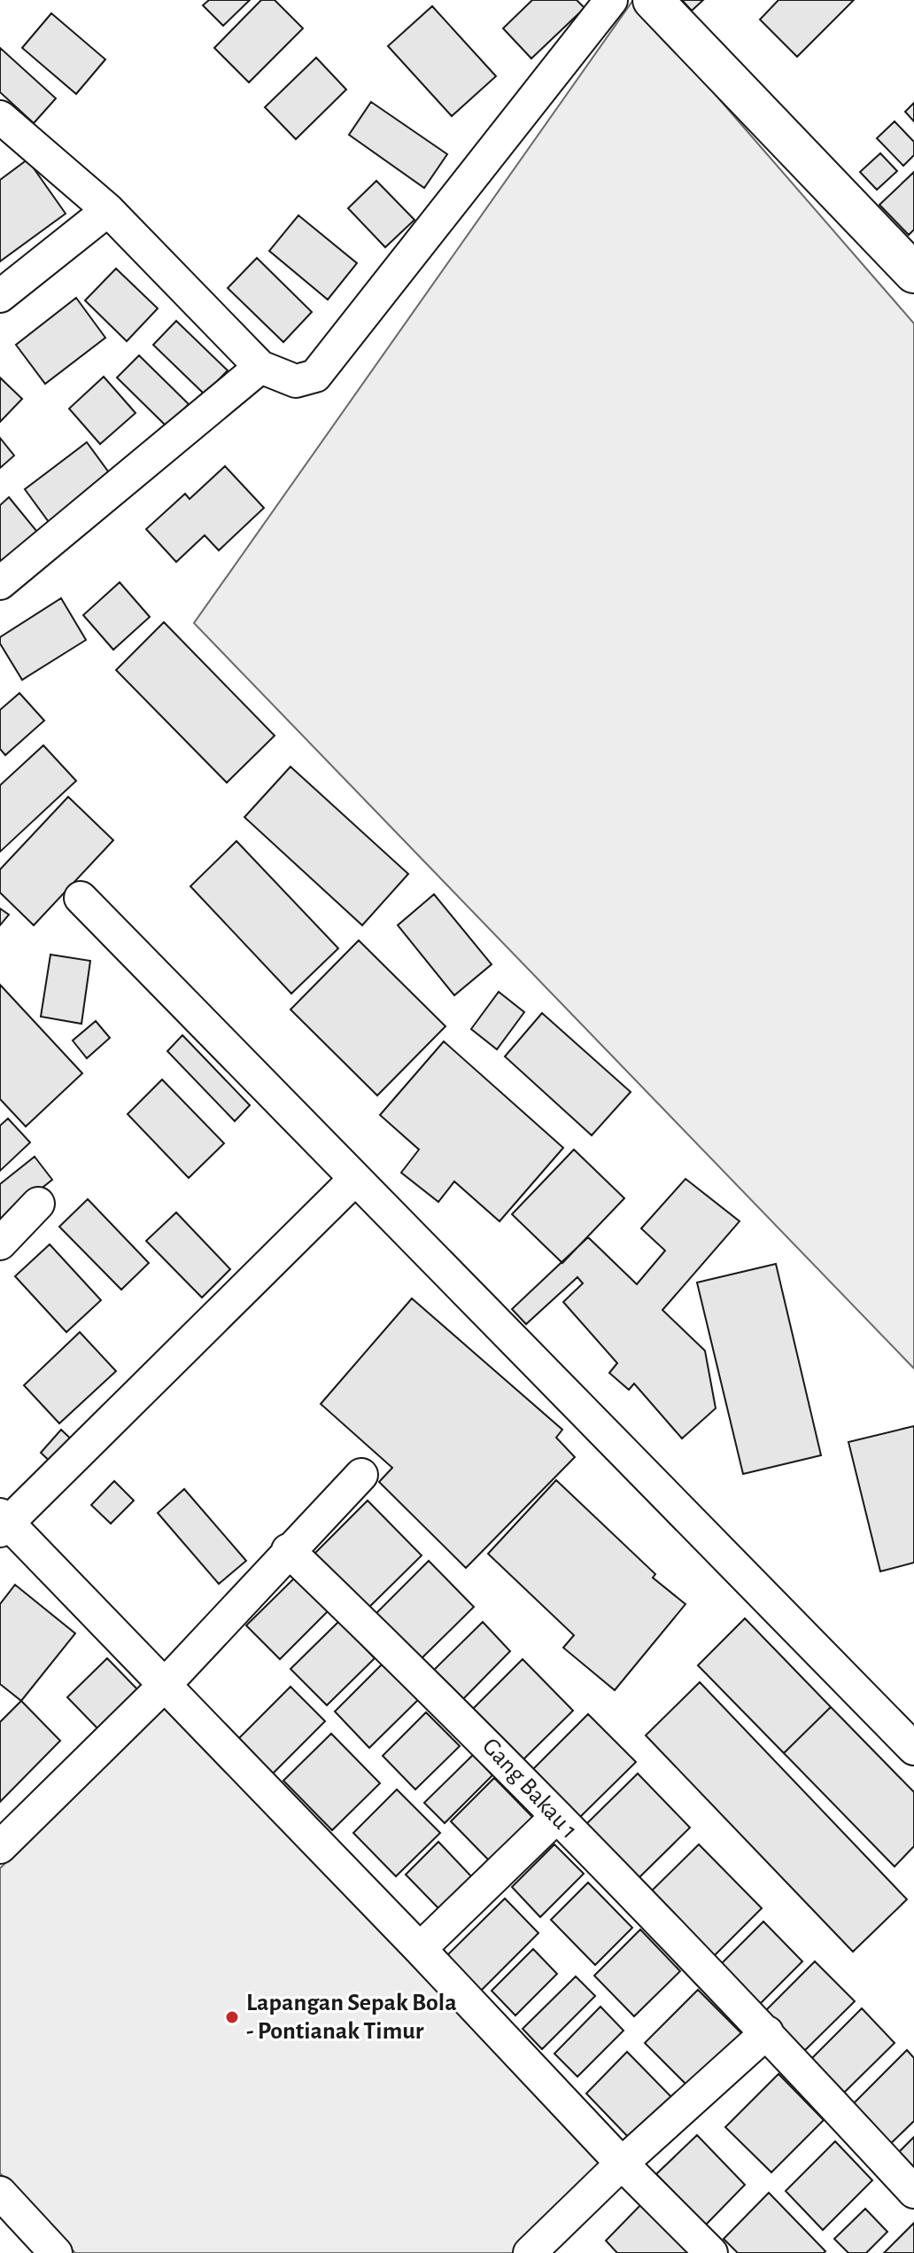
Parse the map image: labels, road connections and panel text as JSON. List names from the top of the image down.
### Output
{
  "streets": {
    "street": ["Gang Bakau 1"]
  },
  "places": ["Lapangan Sepak Bola - Pontianak Timur"]
}
